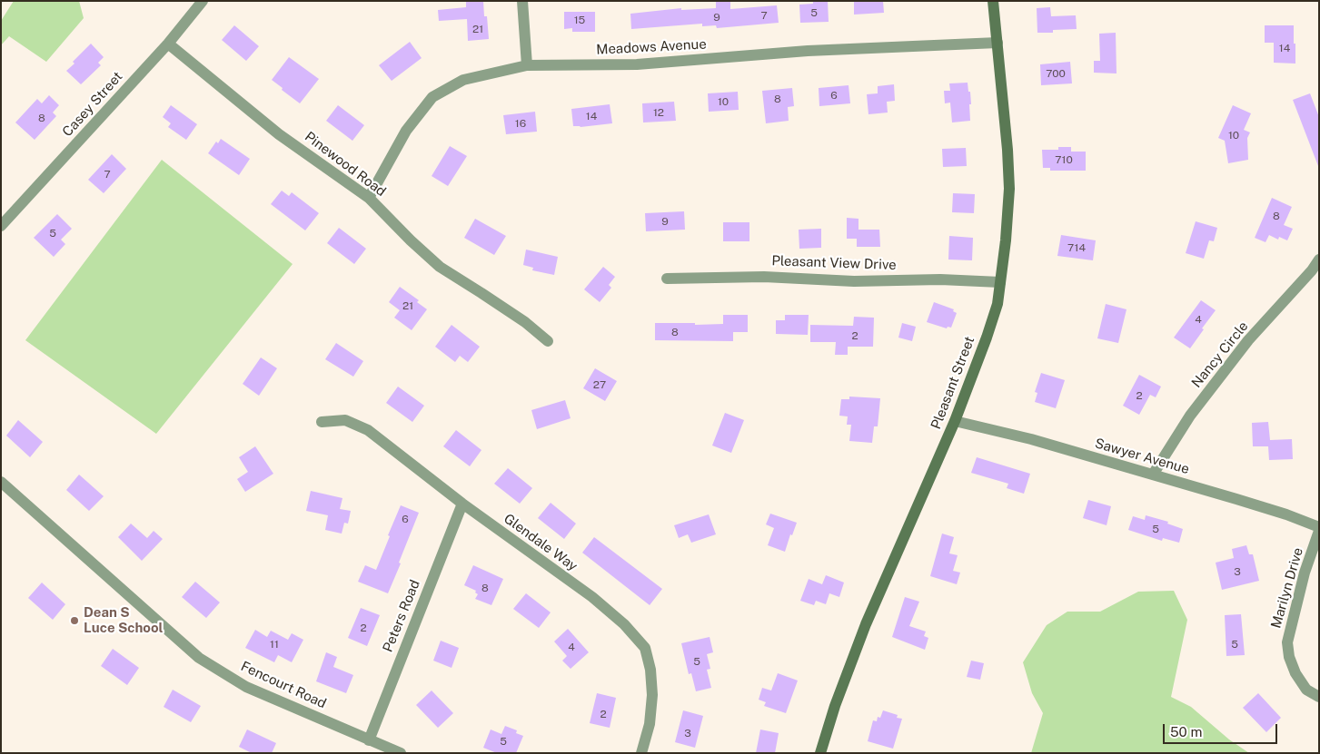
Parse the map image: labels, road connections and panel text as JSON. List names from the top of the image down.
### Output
{
  "streets": {
    "main road": ["Pleasant Street"],
    "street": [
      "Meadows Avenue",
      "Casey Street",
      "Pinewood Road",
      "Pleasant View Drive",
      "Nancy Circle",
      "Sawyer Avenue",
      "Glendale Way",
      "Marilyn Drive",
      "Peters Road",
      "Fencourt Road"
    ]
  },
  "crossings": [
    ["Meadows Avenue", "Pinewood Road"],
    ["Meadows Avenue", "Pleasant Street"],
    ["Casey Street", "Pinewood Road"],
    ["Pleasant View Drive", "Pleasant Street"],
    ["Nancy Circle", "Sawyer Avenue"],
    ["Pleasant Street", "Sawyer Avenue"],
    ["Glendale Way", "Peters Road"],
    ["Peters Road", "Fencourt Road"]
  ],
  "places": ["Dean S Luce School"],
  "house_numbers": [
    "5",
    "7",
    "9",
    "15",
    "21",
    "14",
    "700",
    "6",
    "8",
    "10",
    "12",
    "14",
    "8",
    "16",
    "10",
    "710",
    "7",
    "8",
    "9",
    "5",
    "714",
    "21",
    "4",
    "8",
    "2",
    "27",
    "2",
    "6",
    "5",
    "3",
    "8",
    "2",
    "11",
    "5",
    "4",
    "5",
    "2",
    "3",
    "5"
  ],
  "scale_bar": "50 m"
}
